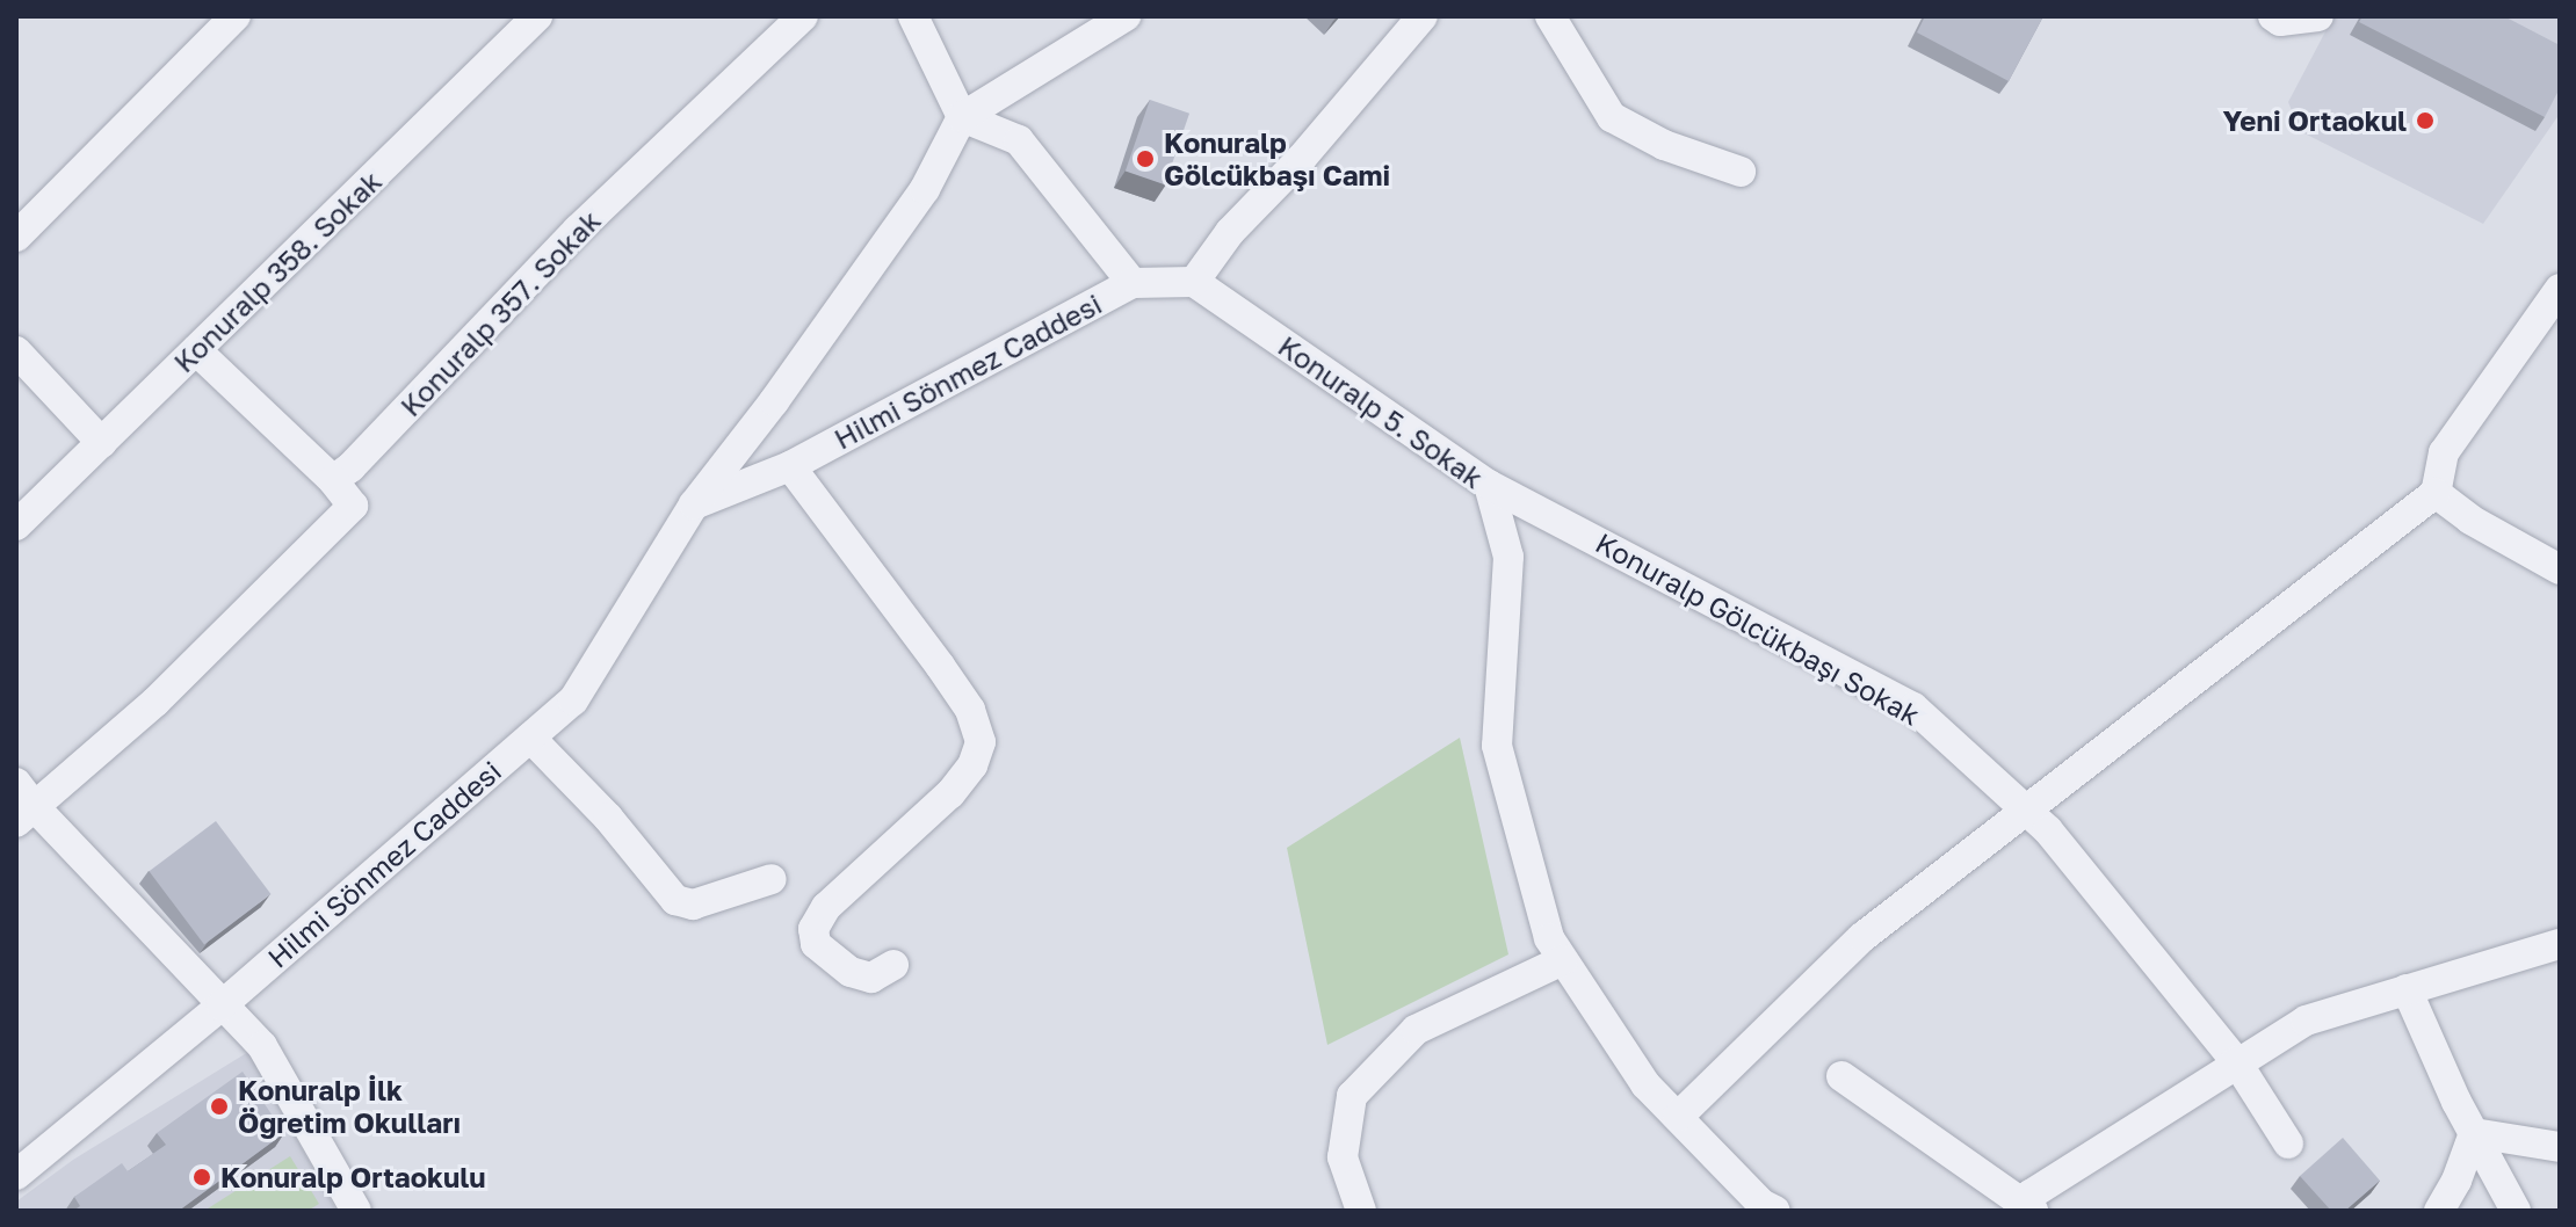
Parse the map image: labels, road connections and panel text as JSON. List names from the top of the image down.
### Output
{
  "streets": {
    "street": [
      "Konuralp 358. Sokak",
      "Konuralp 357. Sokak",
      "Hilmi Sönmez Caddesi",
      "Konuralp 5. Sokak",
      "Konuralp Gölcükbaşı Sokak"
    ]
  },
  "crossings": [
    ["Hilmi Sönmez Caddesi", "Konuralp 5. Sokak"],
    ["Konuralp 5. Sokak", "Konuralp Gölcükbaşı Sokak"]
  ],
  "places": [
    "Yeni Ortaokul",
    "Konuralp Gölcükbaşı Cami",
    "Konuralp İlk Öğretim Okulları",
    "Konuralp Ortaokulu"
  ]
}
